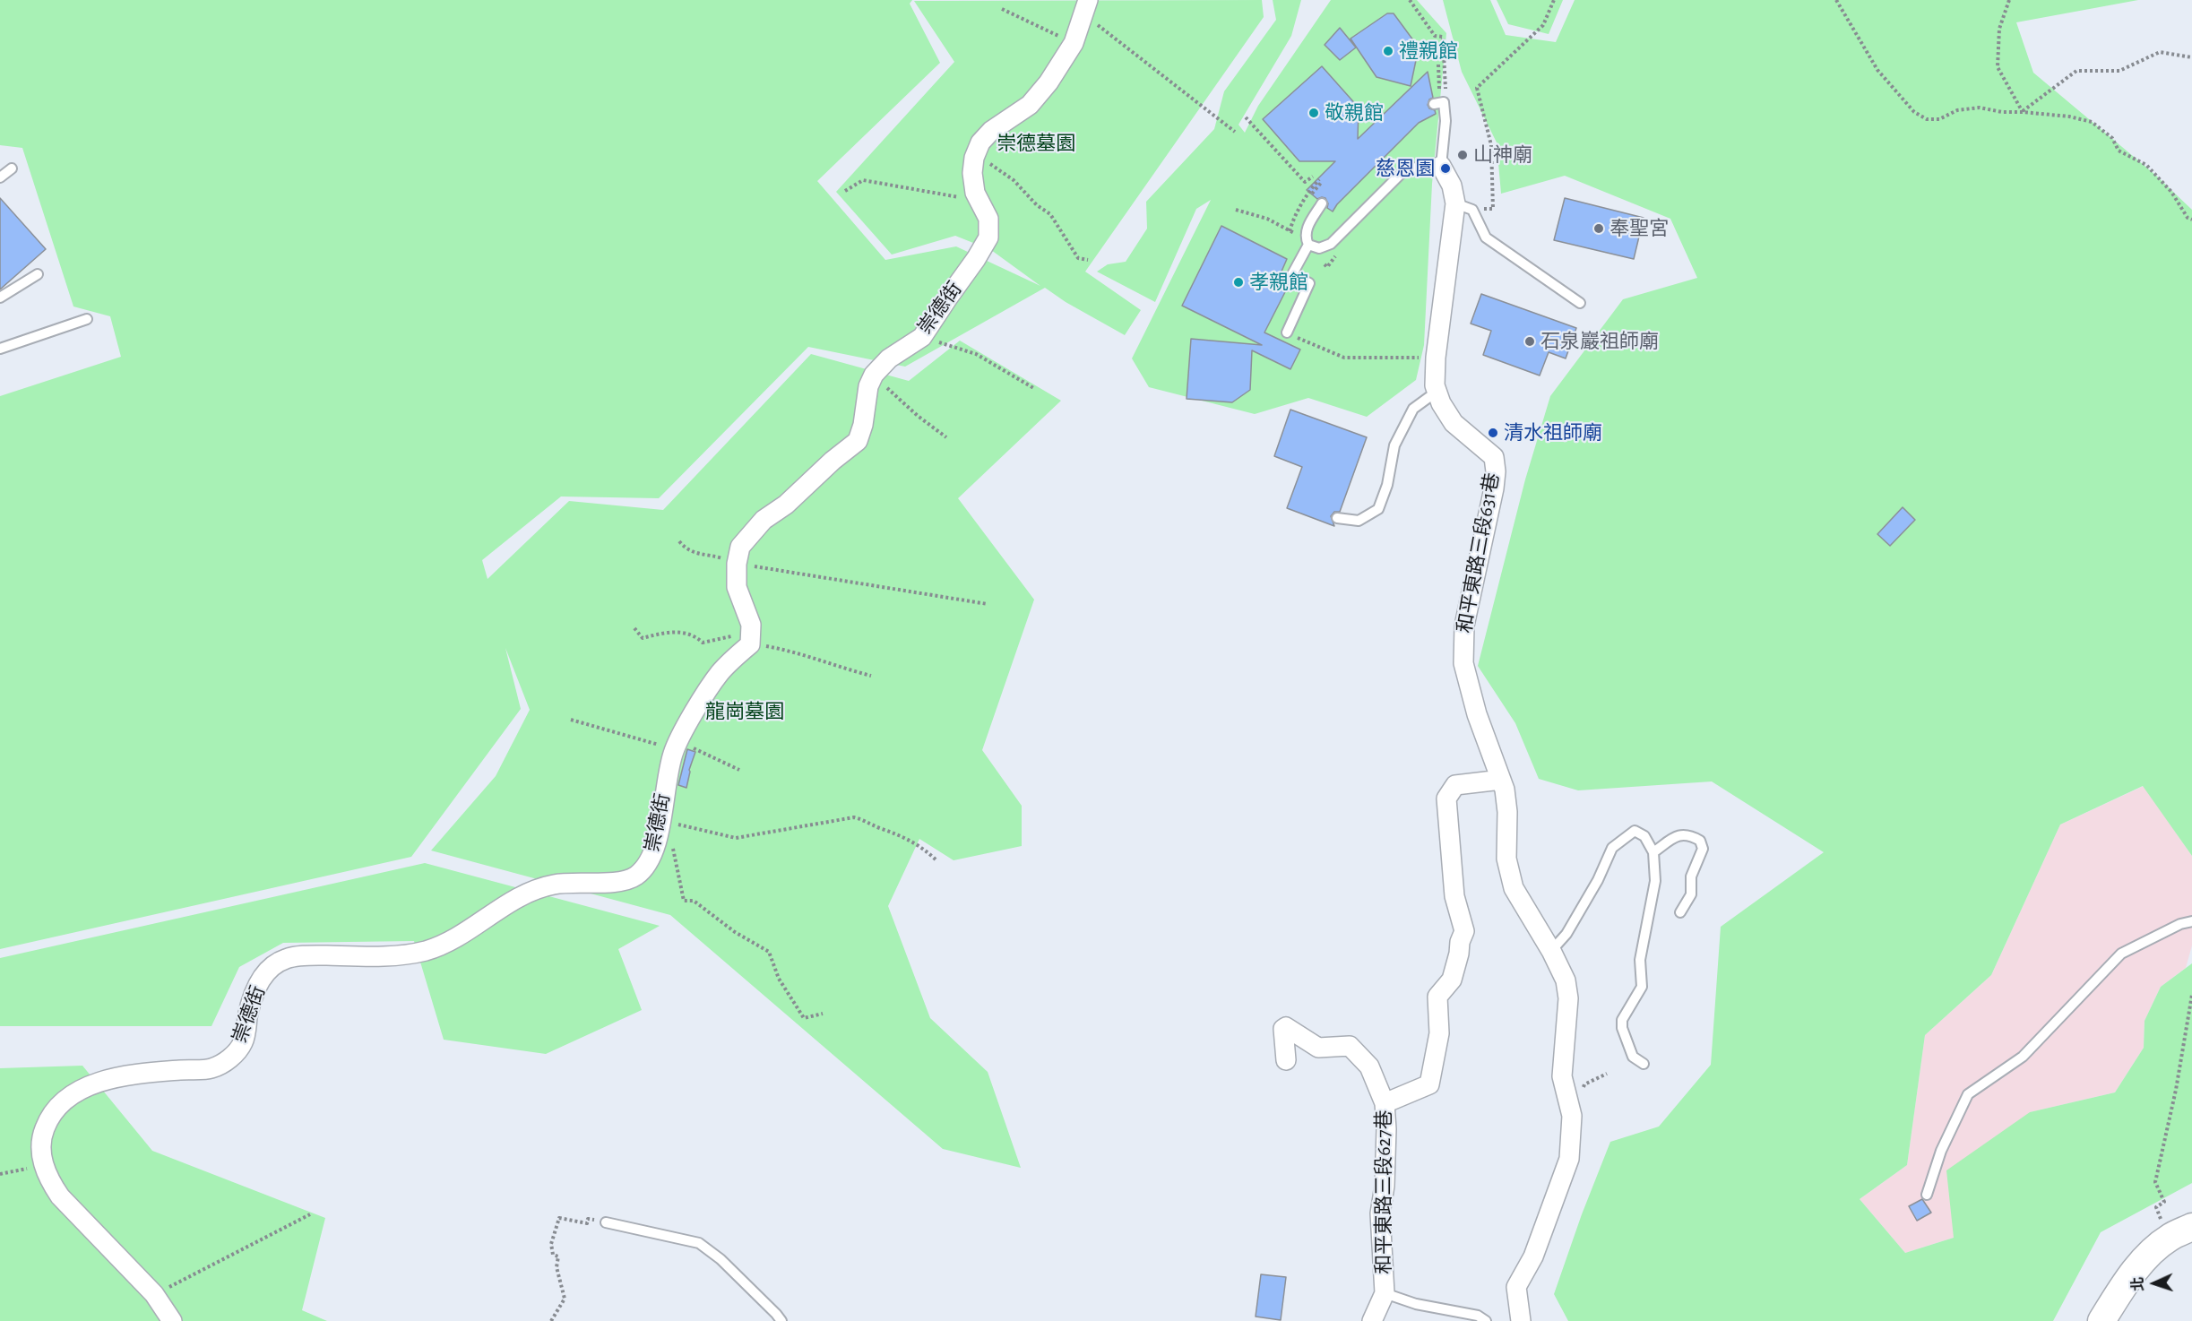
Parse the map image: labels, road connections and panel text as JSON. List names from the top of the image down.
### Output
{
  "streets": {
    "street": ["崇德街", "和平東路三段631巷", "和平東路三段627巷"]
  },
  "parks": ["崇德墓園", "龍崗墓園"],
  "places": [
    "禮親館",
    "敬親館",
    "山神廟",
    "慈恩園",
    "奉聖宮",
    "孝親館",
    "石泉巖祖師廟",
    "清水祖師廟"
  ],
  "north": "left"
}
